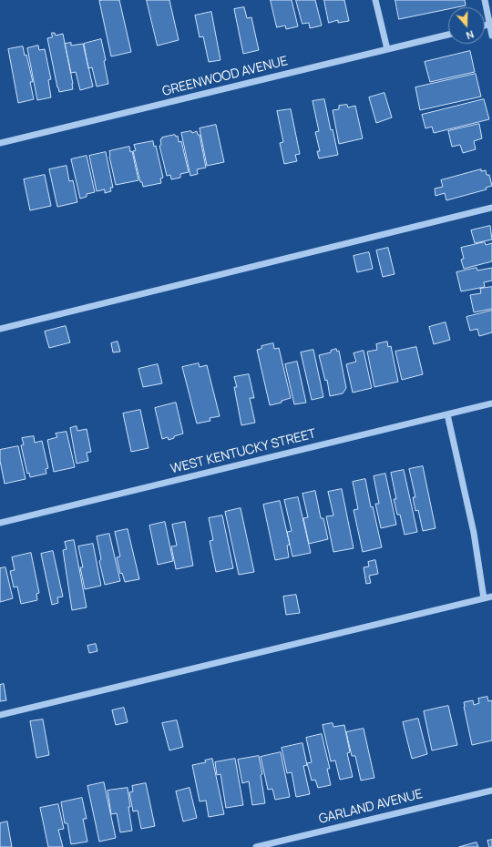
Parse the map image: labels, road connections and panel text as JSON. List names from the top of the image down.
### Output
{
  "streets": {
    "street": ["GREENWOOD AVENUE", "WEST KENTUCKY STREET", "GARLAND AVENUE"]
  },
  "north": "bottom"
}
